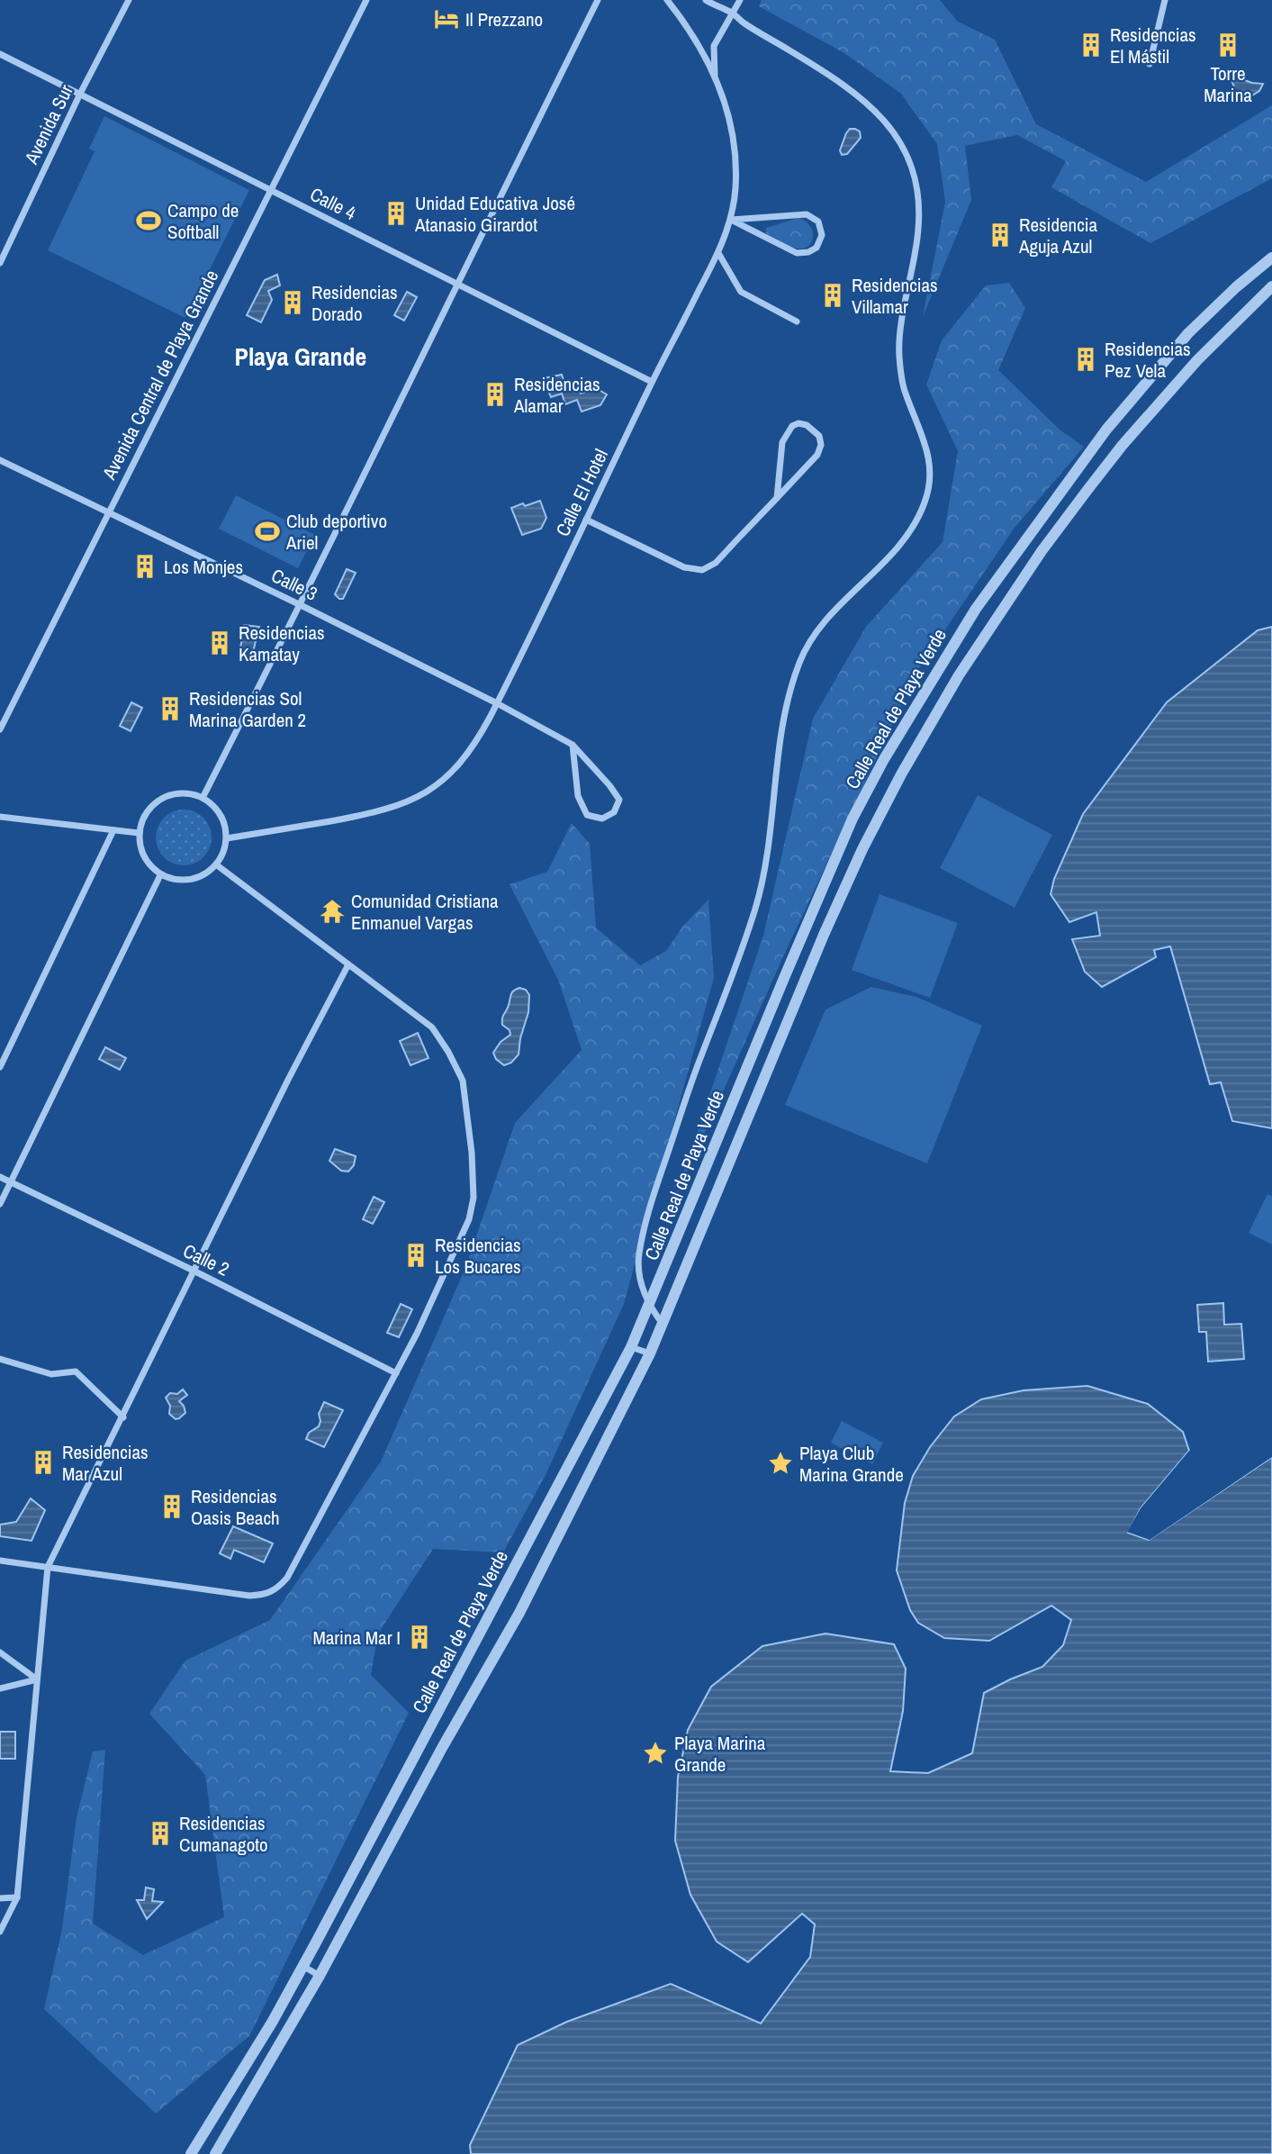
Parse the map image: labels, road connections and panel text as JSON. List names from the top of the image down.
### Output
{
  "streets": {
    "street": [
      "Avenida Sur",
      "Calle 4",
      "Avenida Central de Playa Grande",
      "Calle El Hotel",
      "Calle 3",
      "Calle Real de Playa Verde",
      "Calle 2"
    ]
  },
  "crossings": [
    ["Avenida Sur", "Calle 4"],
    ["Calle 4", "Avenida Central de Playa Grande"],
    ["Calle 4", "Calle El Hotel"],
    ["Avenida Central de Playa Grande", "Calle 3"],
    ["Calle El Hotel", "Calle 3"]
  ],
  "districts": ["Playa Grande"],
  "places": {
    "hotel": ["Il Prezzano"],
    "building": [
      "Residencias El Mástil",
      "Torre Marina",
      "Unidad Educativa José Atanasio Girardot",
      "Residencia Aguja Azul",
      "Residencias Villamar",
      "Residencias Dorado",
      "Residencias Pez Vela",
      "Residencias Alamar",
      "Los Monjes",
      "Residencias Kamatay",
      "Residencias Sol Marina Garden 2",
      "Residencias Los Bucares",
      "Residencias Mar Azul",
      "Residencias Oasis Beach",
      "Marina Mar I",
      "Residencias Cumanagoto"
    ],
    "sports": ["Campo de Softball", "Club deportivo Ariel"],
    "temple": ["Comunidad Cristiana Enmanuel Vargas"],
    "place": ["Playa Club Marina Grande", "Playa Marina Grande"]
  }
}
